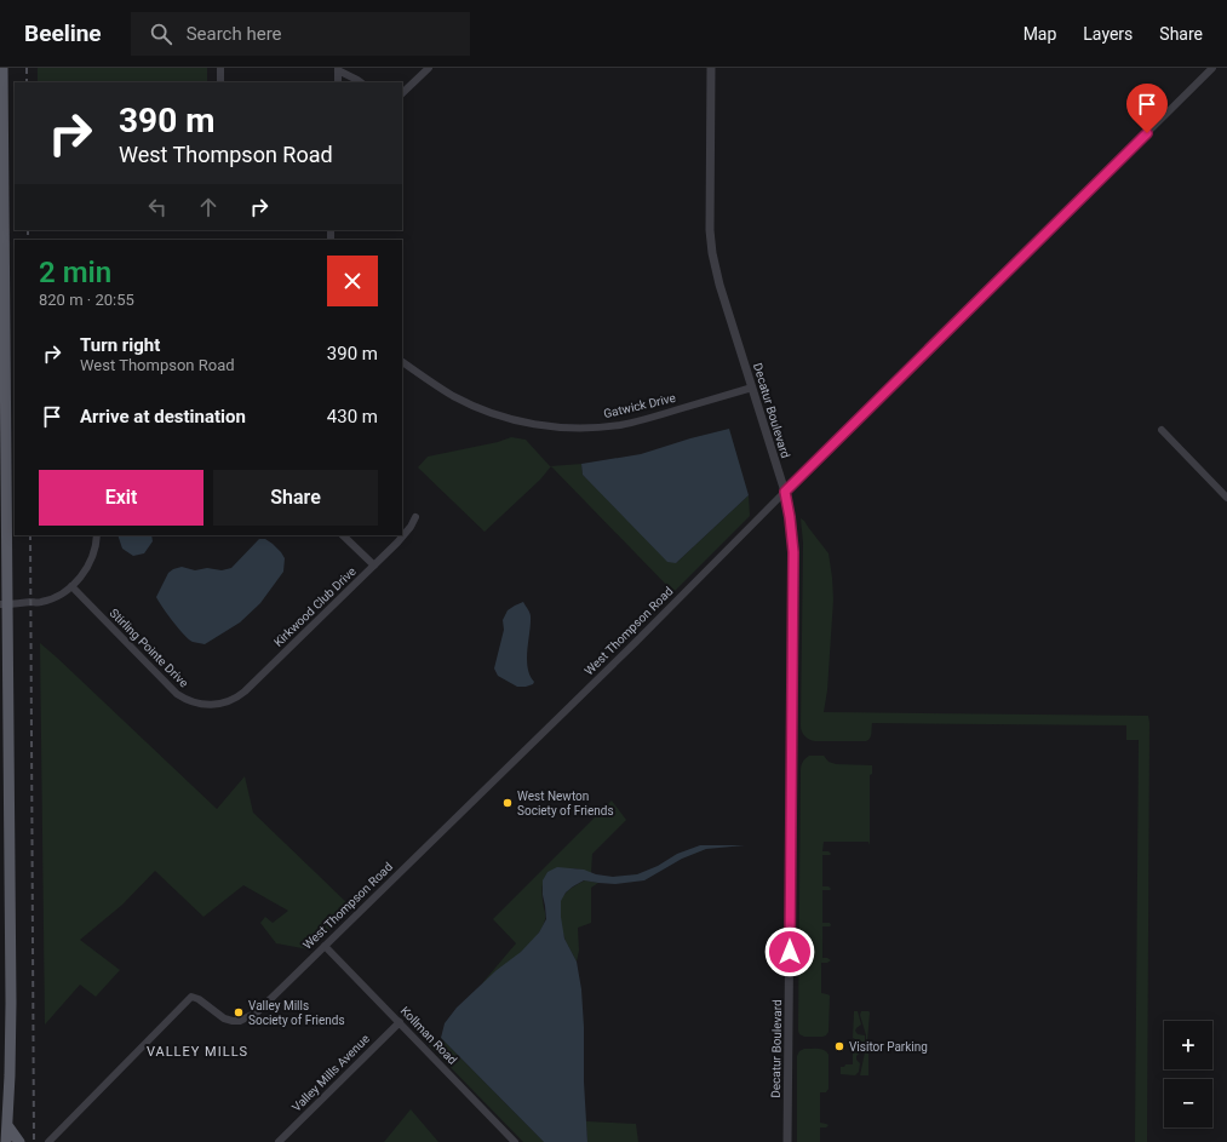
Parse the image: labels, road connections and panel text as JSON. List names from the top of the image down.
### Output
{
  "streets": {
    "street": [
      "Gatwick Drive",
      "Decatur Boulevard",
      "Kirkwood Club Drive",
      "West Thompson Road",
      "Stirling Pointe Drive",
      "Kollman Road",
      "Valley Mills Avenue"
    ]
  },
  "crossings": [
    ["Gatwick Drive", "Decatur Boulevard"],
    ["Decatur Boulevard", "West Thompson Road"],
    ["Kirkwood Club Drive", "Stirling Pointe Drive"],
    ["West Thompson Road", "Kollman Road"],
    ["Kollman Road", "Valley Mills Avenue"]
  ],
  "districts": ["VALLEY MILLS"],
  "places": ["West Newton Society of Friends", "Valley Mills Society of Friends", "Visitor Parking"],
  "page": {
    "header": "Beeline",
    "search": "Search here",
    "nav": ["Map", "Layers", "Share"],
    "turn": ["390 m", "West Thompson Road"],
    "heading": ["2 min", "820 m · 20:55"],
    "list": [
      {
        "name": "Turn right",
        "note": "West Thompson Road",
        "value": "390 m"
      },
      {
        "name": "Arrive at destination",
        "value": "430 m"
      }
    ],
    "buttons": ["Exit", "Share"],
    "map_buttons": ["+", "−"]
  }
}
